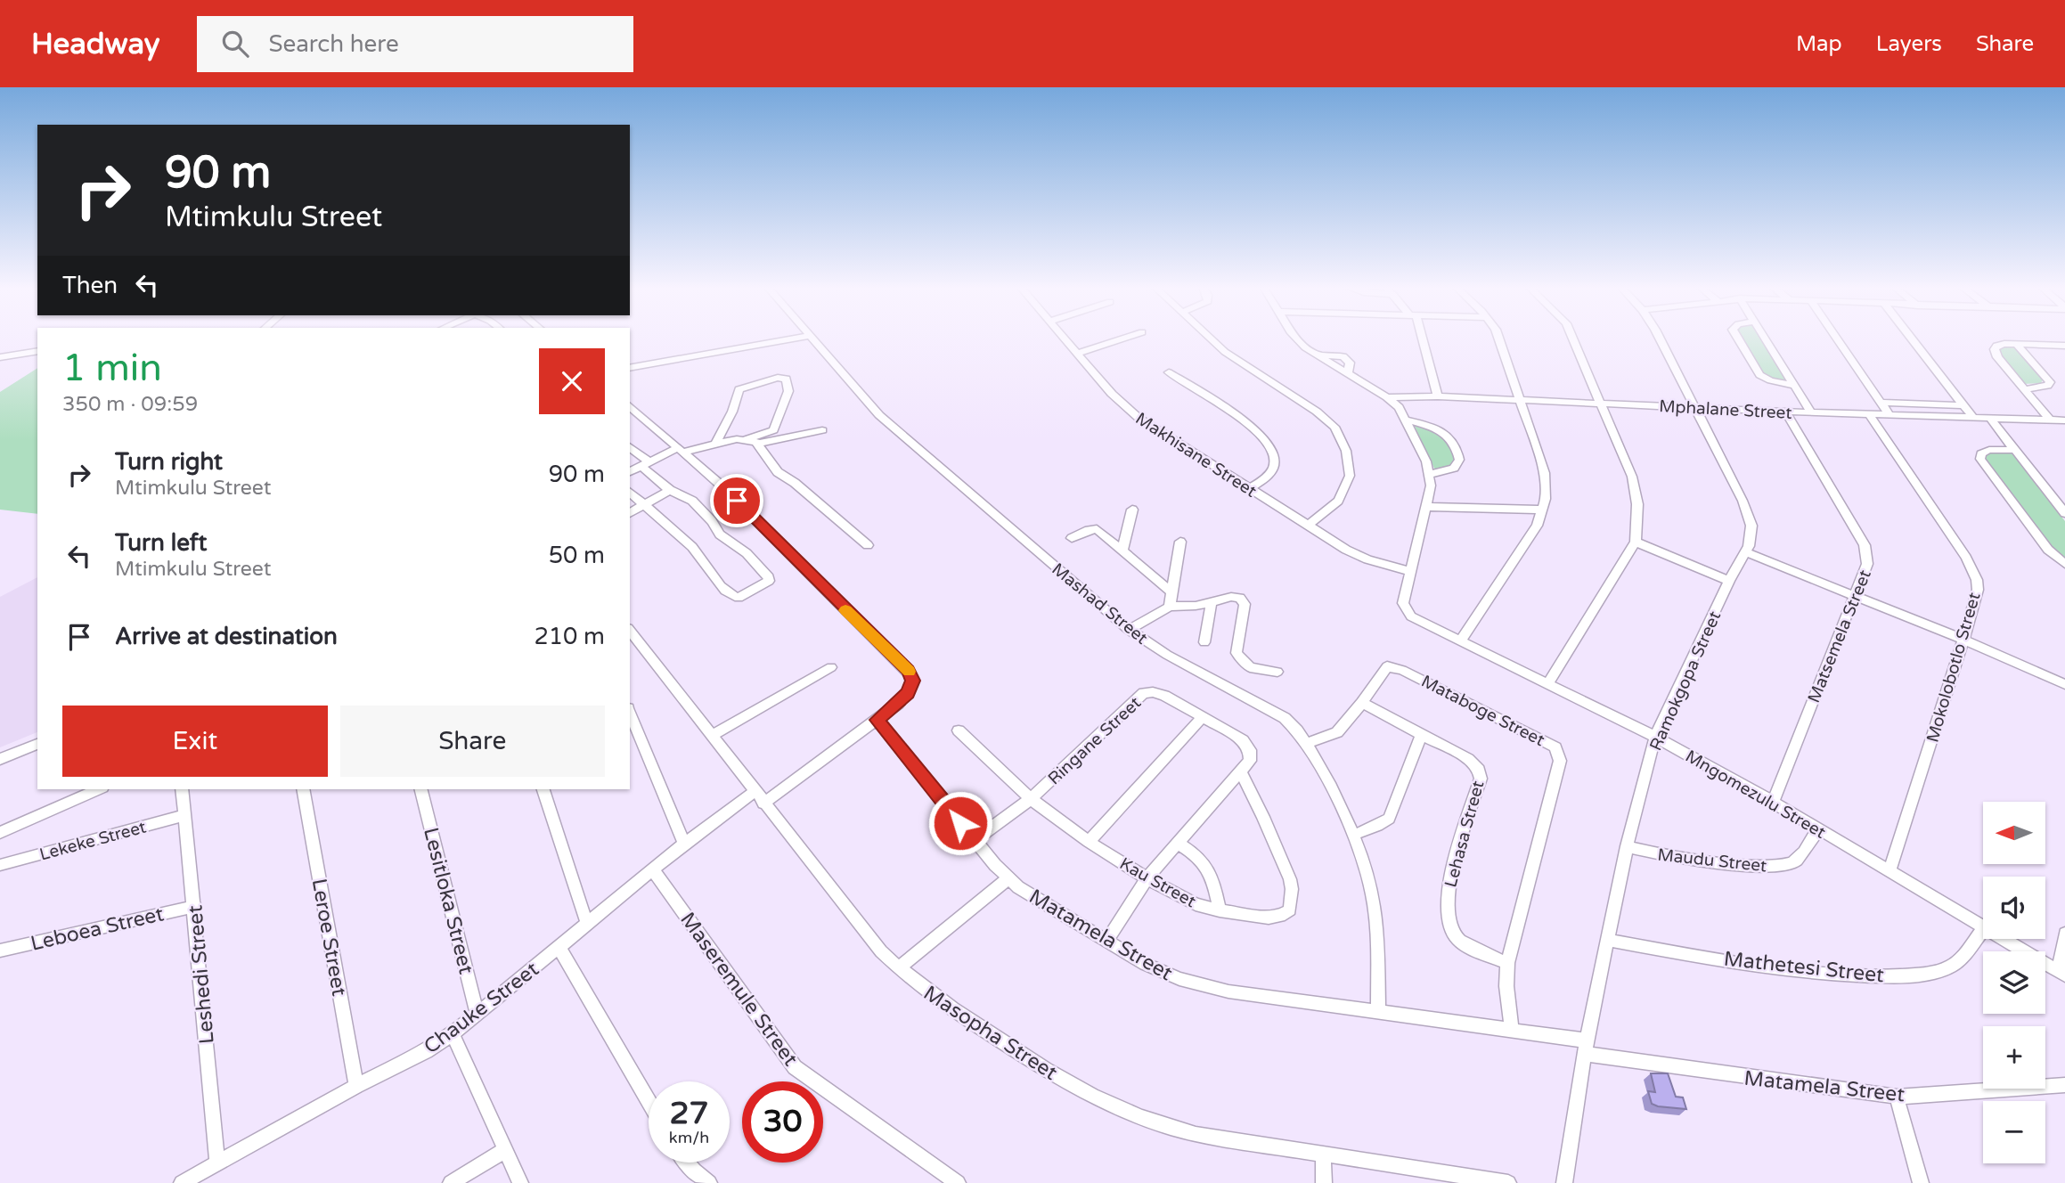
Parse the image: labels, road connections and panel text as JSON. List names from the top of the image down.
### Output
{
  "streets": {
    "street": [
      "Mphalane Street",
      "Makhisane Street",
      "Mashad Street",
      "Matsemela Street",
      "Mokolobotlo Street",
      "Ramokgopa Street",
      "Mataboge Street",
      "Ringane Street",
      "Mngomezulu Street",
      "Lehasa Street",
      "Lekeke Street",
      "Maudu Street",
      "Kau Street",
      "Lesitloka Street",
      "Leboea Street",
      "Matamela Street",
      "Leroe Street",
      "Mathetesi Street",
      "Leshedi Street",
      "Maseremule Street",
      "Chauke Street",
      "Masopha Street"
    ]
  },
  "crossings": [
    ["Mphalane Street", "Matsemela Street"],
    ["Mphalane Street", "Mokolobotlo Street"],
    ["Mphalane Street", "Ramokgopa Street"],
    ["Makhisane Street", "Mngomezulu Street"],
    ["Mashad Street", "Mataboge Street"],
    ["Mashad Street", "Matamela Street"],
    ["Matsemela Street", "Mngomezulu Street"],
    ["Mokolobotlo Street", "Mngomezulu Street"],
    ["Ramokgopa Street", "Mngomezulu Street"],
    ["Ramokgopa Street", "Maudu Street"],
    ["Ramokgopa Street", "Matamela Street"],
    ["Ramokgopa Street", "Mathetesi Street"],
    ["Mataboge Street", "Lehasa Street"],
    ["Mataboge Street", "Matamela Street"],
    ["Ringane Street", "Kau Street"],
    ["Ringane Street", "Matamela Street"],
    ["Mngomezulu Street", "Maudu Street"],
    ["Lekeke Street", "Leshedi Street"],
    ["Lesitloka Street", "Chauke Street"],
    ["Leboea Street", "Leshedi Street"],
    ["Leroe Street", "Chauke Street"],
    ["Leshedi Street", "Chauke Street"],
    ["Maseremule Street", "Chauke Street"],
    ["Chauke Street", "Masopha Street"]
  ],
  "north": "left",
  "page": {
    "header": "Headway",
    "search": "Search here",
    "nav": ["Map", "Layers", "Share"],
    "turn": ["90 m", "Mtimkulu Street"],
    "then": "Then",
    "heading": ["1 min", "350 m · 09:59"],
    "list": [
      {
        "name": "Turn right",
        "note": "Mtimkulu Street",
        "value": "90 m"
      },
      {
        "name": "Turn left",
        "note": "Mtimkulu Street",
        "value": "50 m"
      },
      {
        "name": "Arrive at destination",
        "value": "210 m"
      }
    ],
    "buttons": ["Exit", "Share"],
    "map_buttons": ["+", "−"],
    "speed": "27 km/h",
    "limit": "30"
  }
}
